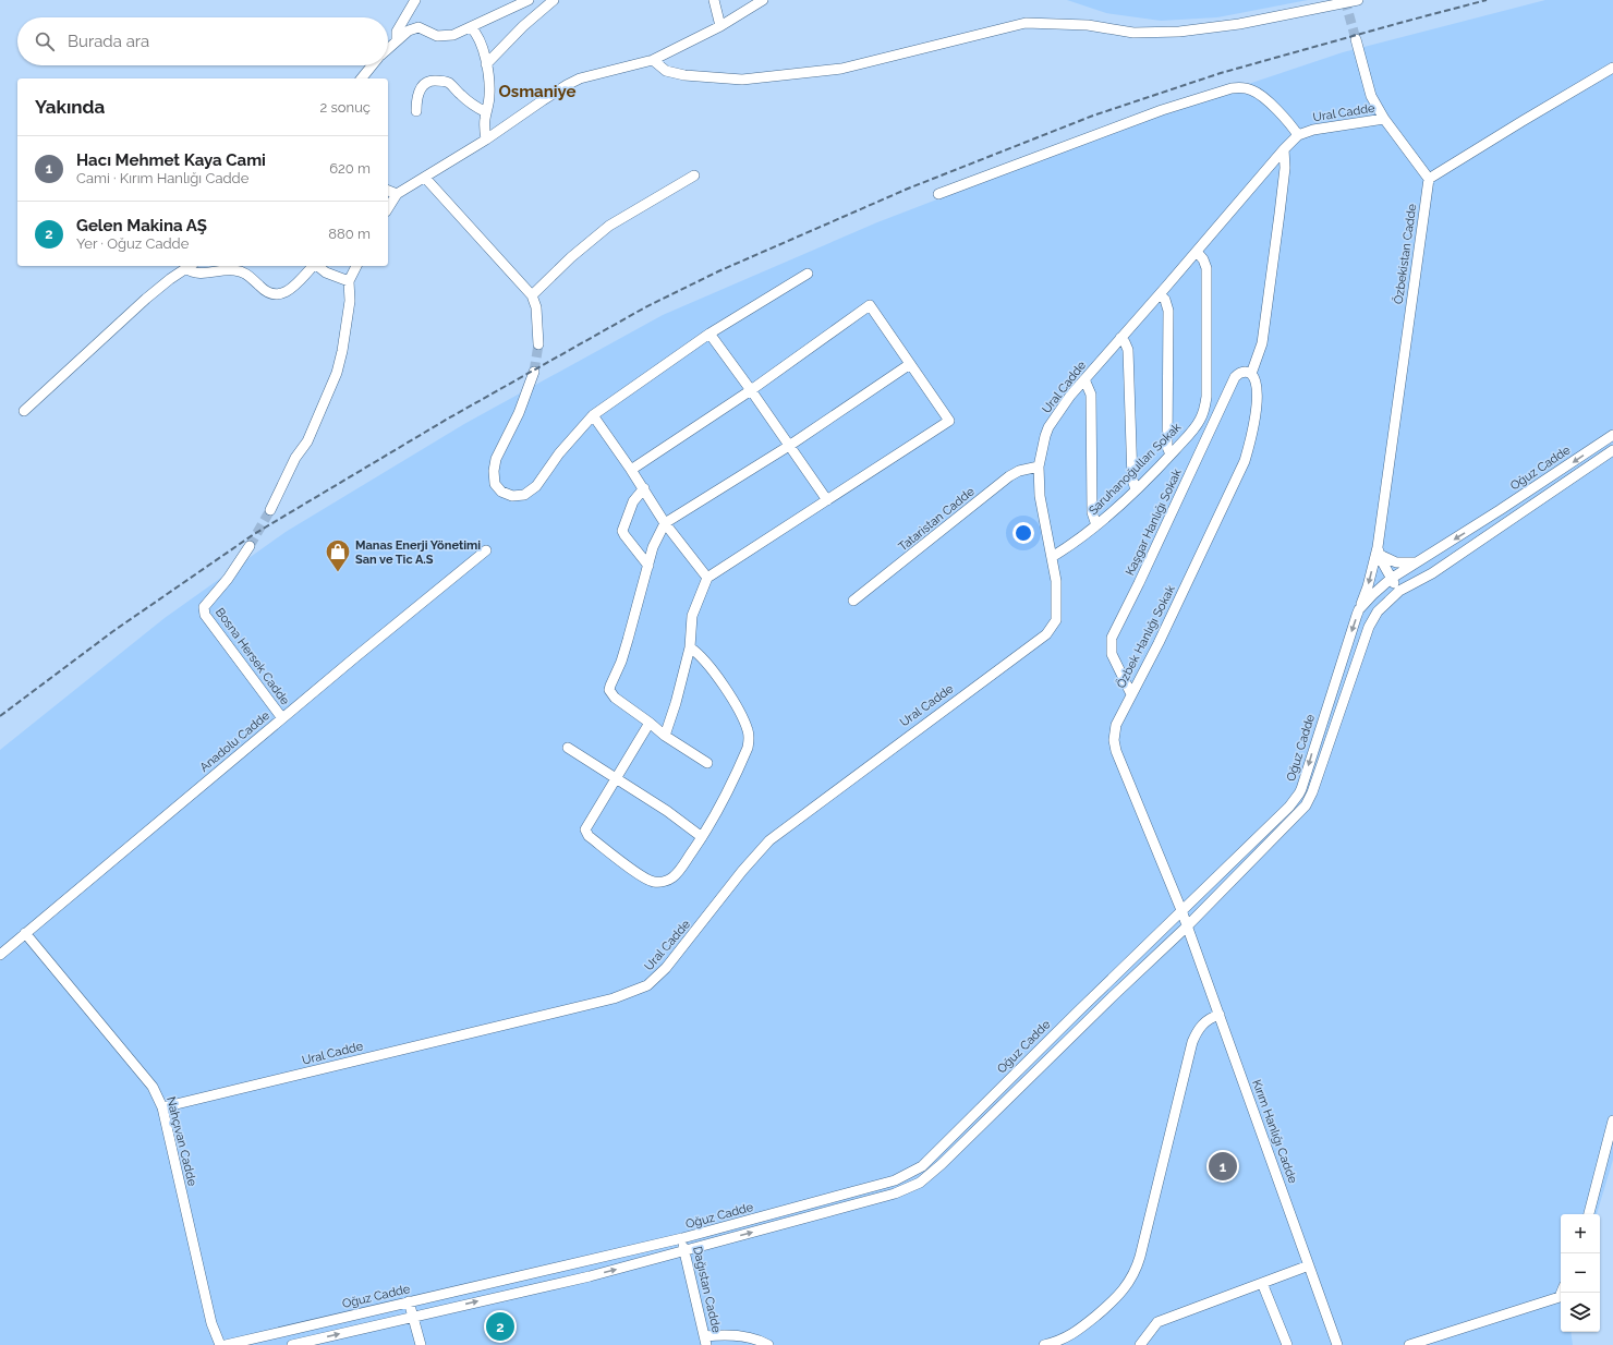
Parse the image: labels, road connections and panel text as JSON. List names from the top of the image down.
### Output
{
  "streets": {
    "street": [
      "Ural Cadde",
      "Özbekistan Cadde",
      "Oğuz Cadde",
      "Saruhanoğulları Sokak",
      "Tataristan Cadde",
      "Kaşgar Hanlığı Sokak",
      "Özbek Hanlığı Sokak",
      "Bosna Hersek Cadde",
      "Anadolu Cadde",
      "Kırım Hanlığı Cadde",
      "Nahçıvan Cadde",
      "Dağıstan Cadde"
    ]
  },
  "crossings": [
    ["Ural Cadde", "Özbekistan Cadde"],
    ["Ural Cadde", "Saruhanoğulları Sokak"],
    ["Ural Cadde", "Tataristan Cadde"],
    ["Ural Cadde", "Nahçıvan Cadde"],
    ["Özbekistan Cadde", "Oğuz Cadde"],
    ["Oğuz Cadde", "Özbek Hanlığı Sokak"],
    ["Oğuz Cadde", "Kırım Hanlığı Cadde"],
    ["Oğuz Cadde", "Dağıstan Cadde"],
    ["Kaşgar Hanlığı Sokak", "Özbek Hanlığı Sokak"],
    ["Özbek Hanlığı Sokak", "Kırım Hanlığı Cadde"],
    ["Bosna Hersek Cadde", "Anadolu Cadde"],
    ["Anadolu Cadde", "Nahçıvan Cadde"]
  ],
  "districts": ["Osmaniye"],
  "places": {
    "shop": ["Manas Enerji Yönetimi San ve Tic A.S"]
  },
  "page": {
    "search": "Burada ara",
    "heading": ["Yakında", "2 sonuç"],
    "list": [
      {
        "mark": "1",
        "name": "Hacı Mehmet Kaya Cami",
        "note": "Cami · Kırım Hanlığı Cadde",
        "value": "620 m"
      },
      {
        "mark": "2",
        "name": "Gelen Makina AŞ",
        "note": "Yer · Oğuz Cadde",
        "value": "880 m"
      }
    ],
    "pins": ["1", "2"],
    "map_buttons": ["+", "−"]
  }
}
